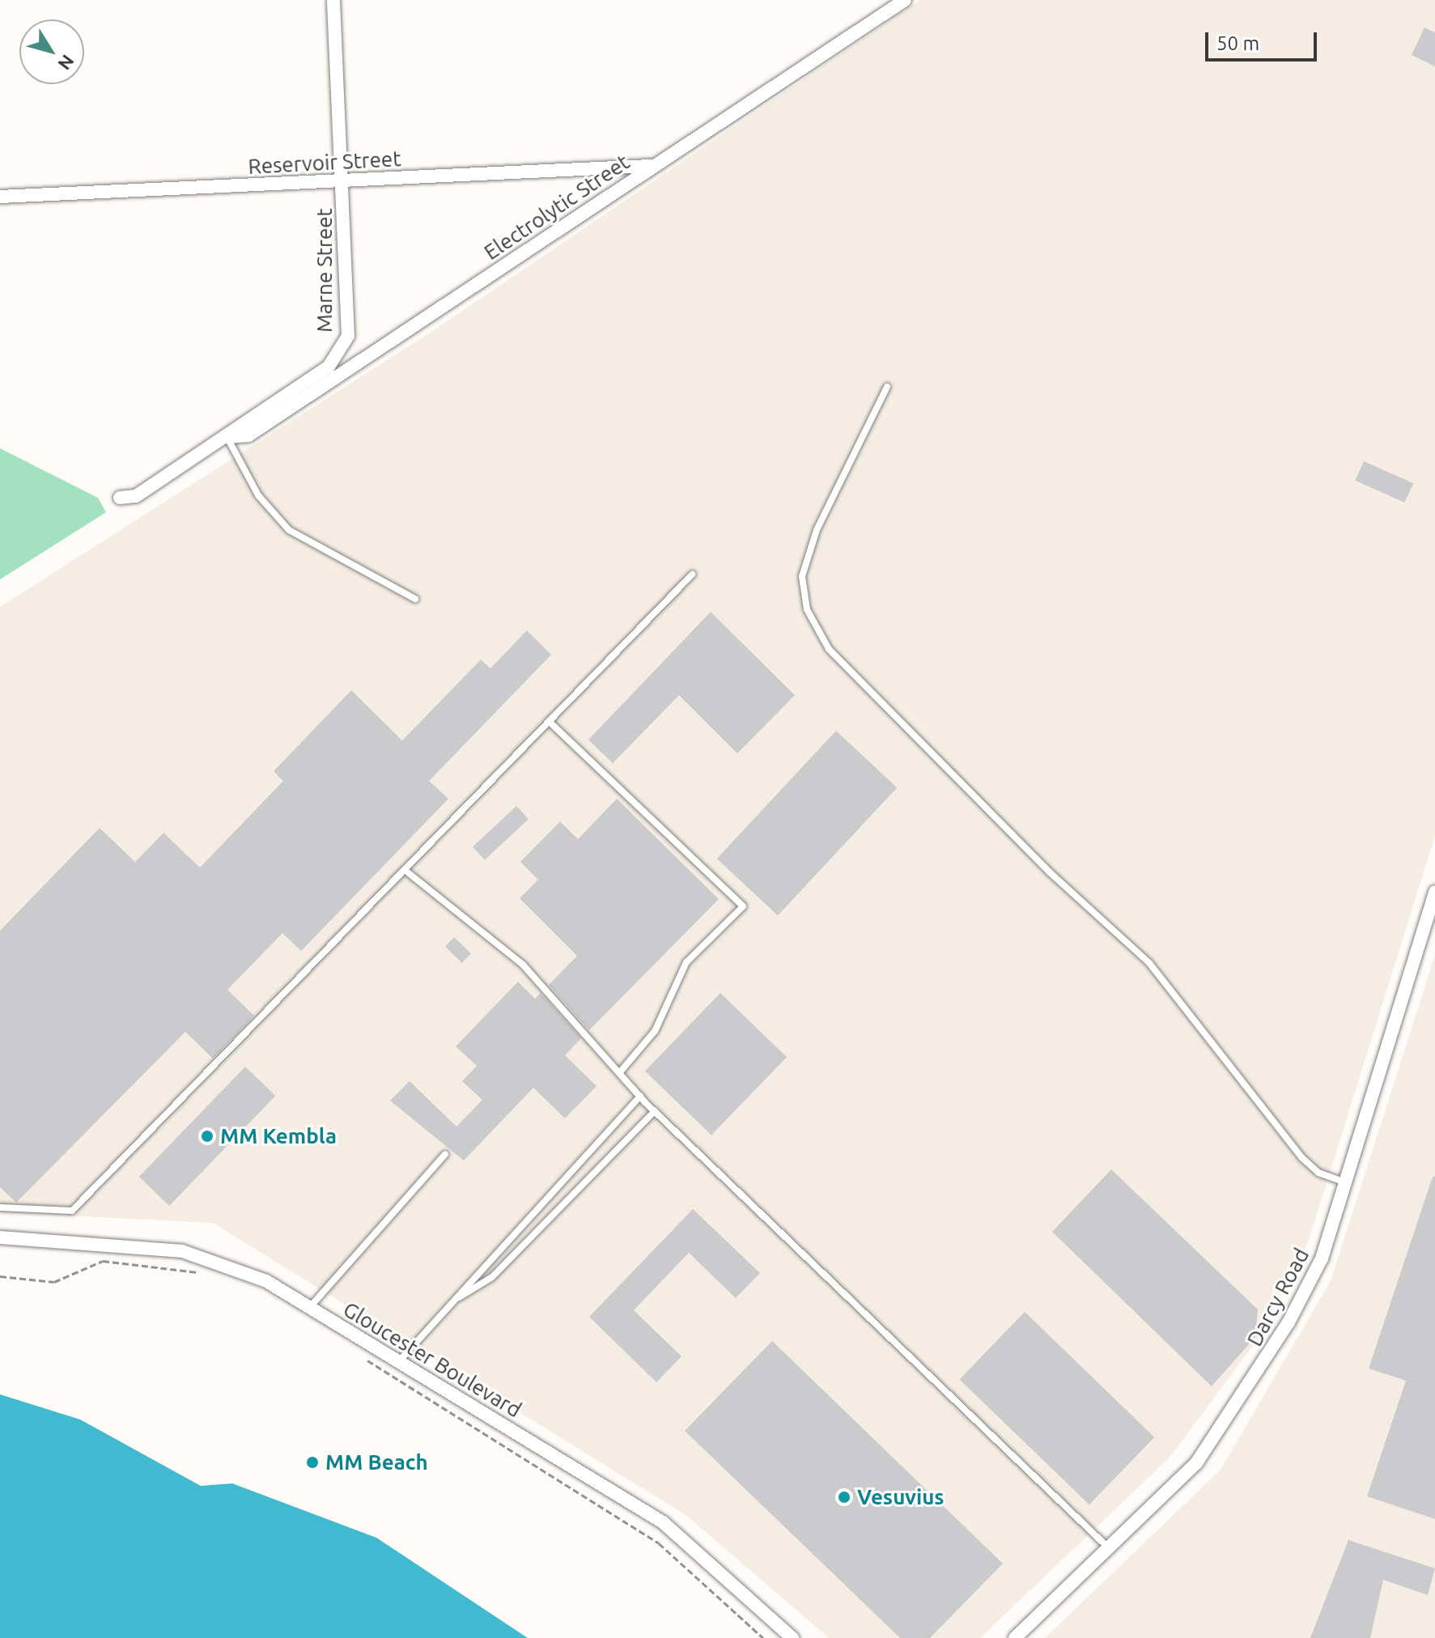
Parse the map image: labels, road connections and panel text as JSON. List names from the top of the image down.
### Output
{
  "streets": {
    "street": [
      "Reservoir Street",
      "Electrolytic Street",
      "Marne Street",
      "Darcy Road",
      "Gloucester Boulevard"
    ]
  },
  "crossings": [
    ["Reservoir Street", "Electrolytic Street"],
    ["Reservoir Street", "Marne Street"],
    ["Electrolytic Street", "Marne Street"]
  ],
  "places": ["MM Kembla", "MM Beach", "Vesuvius"],
  "scale_bar": "50 m",
  "north": "bottom right"
}
